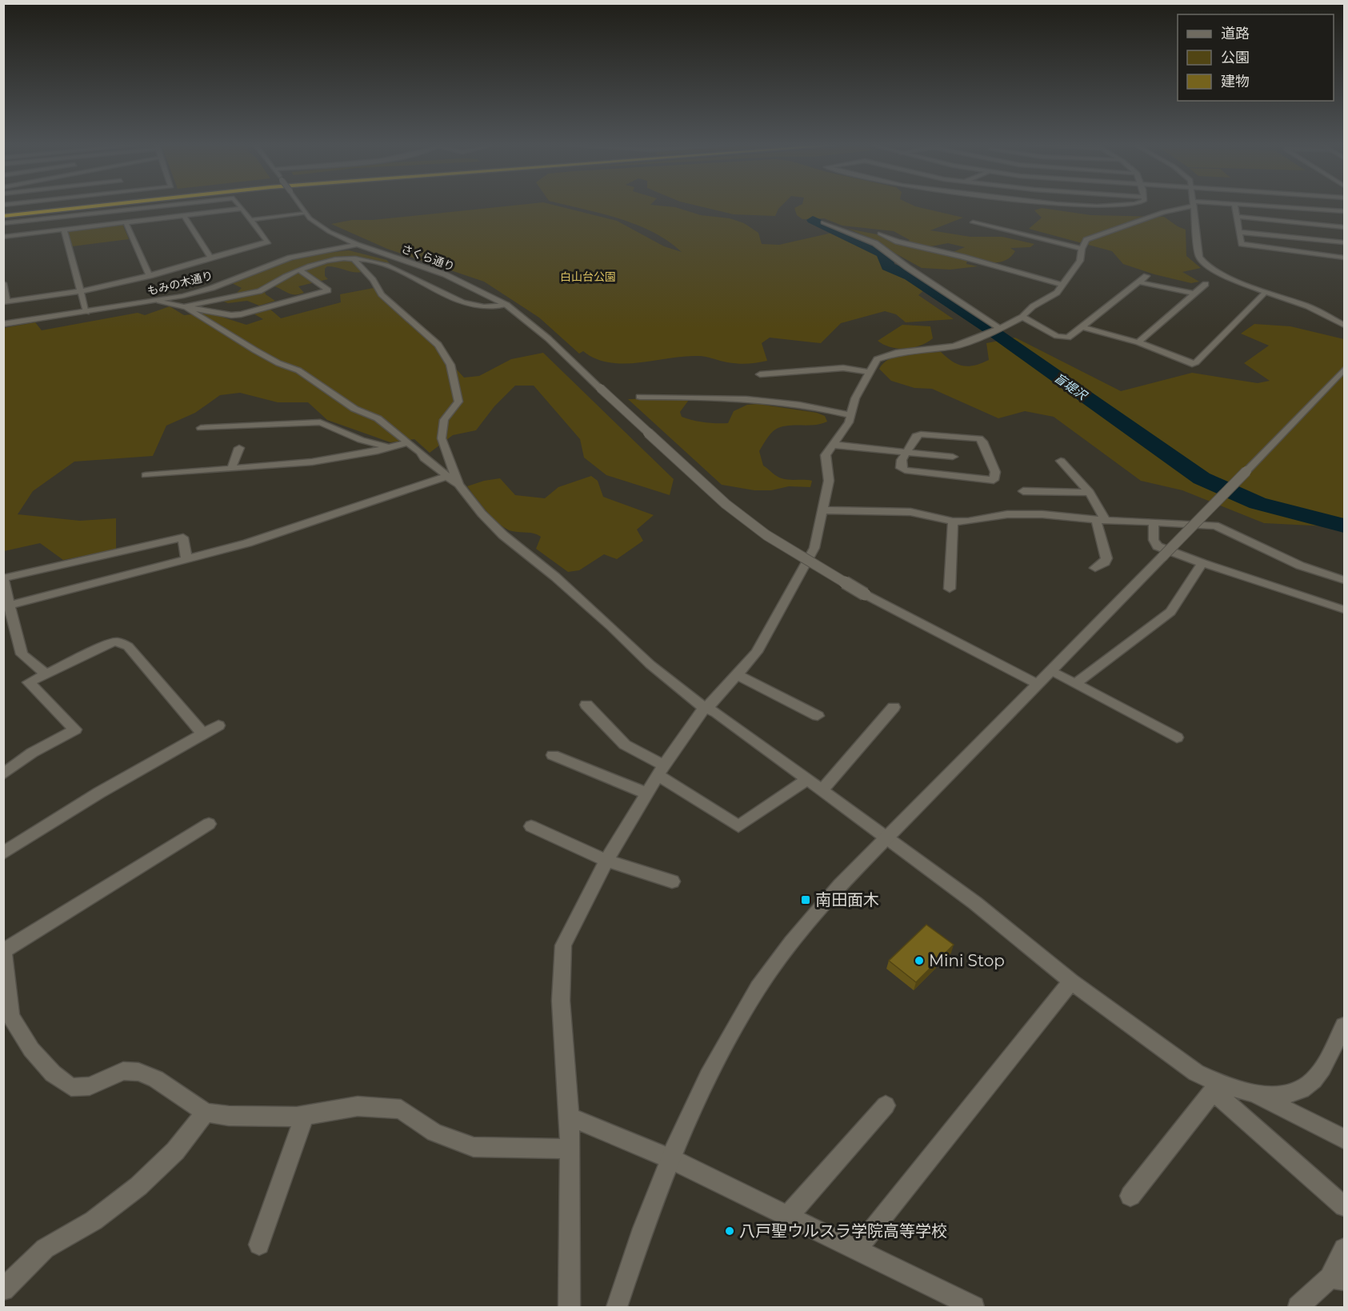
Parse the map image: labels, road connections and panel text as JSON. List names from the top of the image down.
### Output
{
  "streets": {
    "street": ["さくら通り", "もみの木通り"]
  },
  "crossings": [
    ["さくら通り", "もみの木通り"]
  ],
  "water": ["盲堤沢"],
  "parks": ["白山台公園"],
  "places": {
    "transit": ["南田面木"],
    "other": ["Mini Stop", "八戸聖ウルスラ学院高等学校"]
  },
  "legend": ["道路", "公園", "建物"]
}
